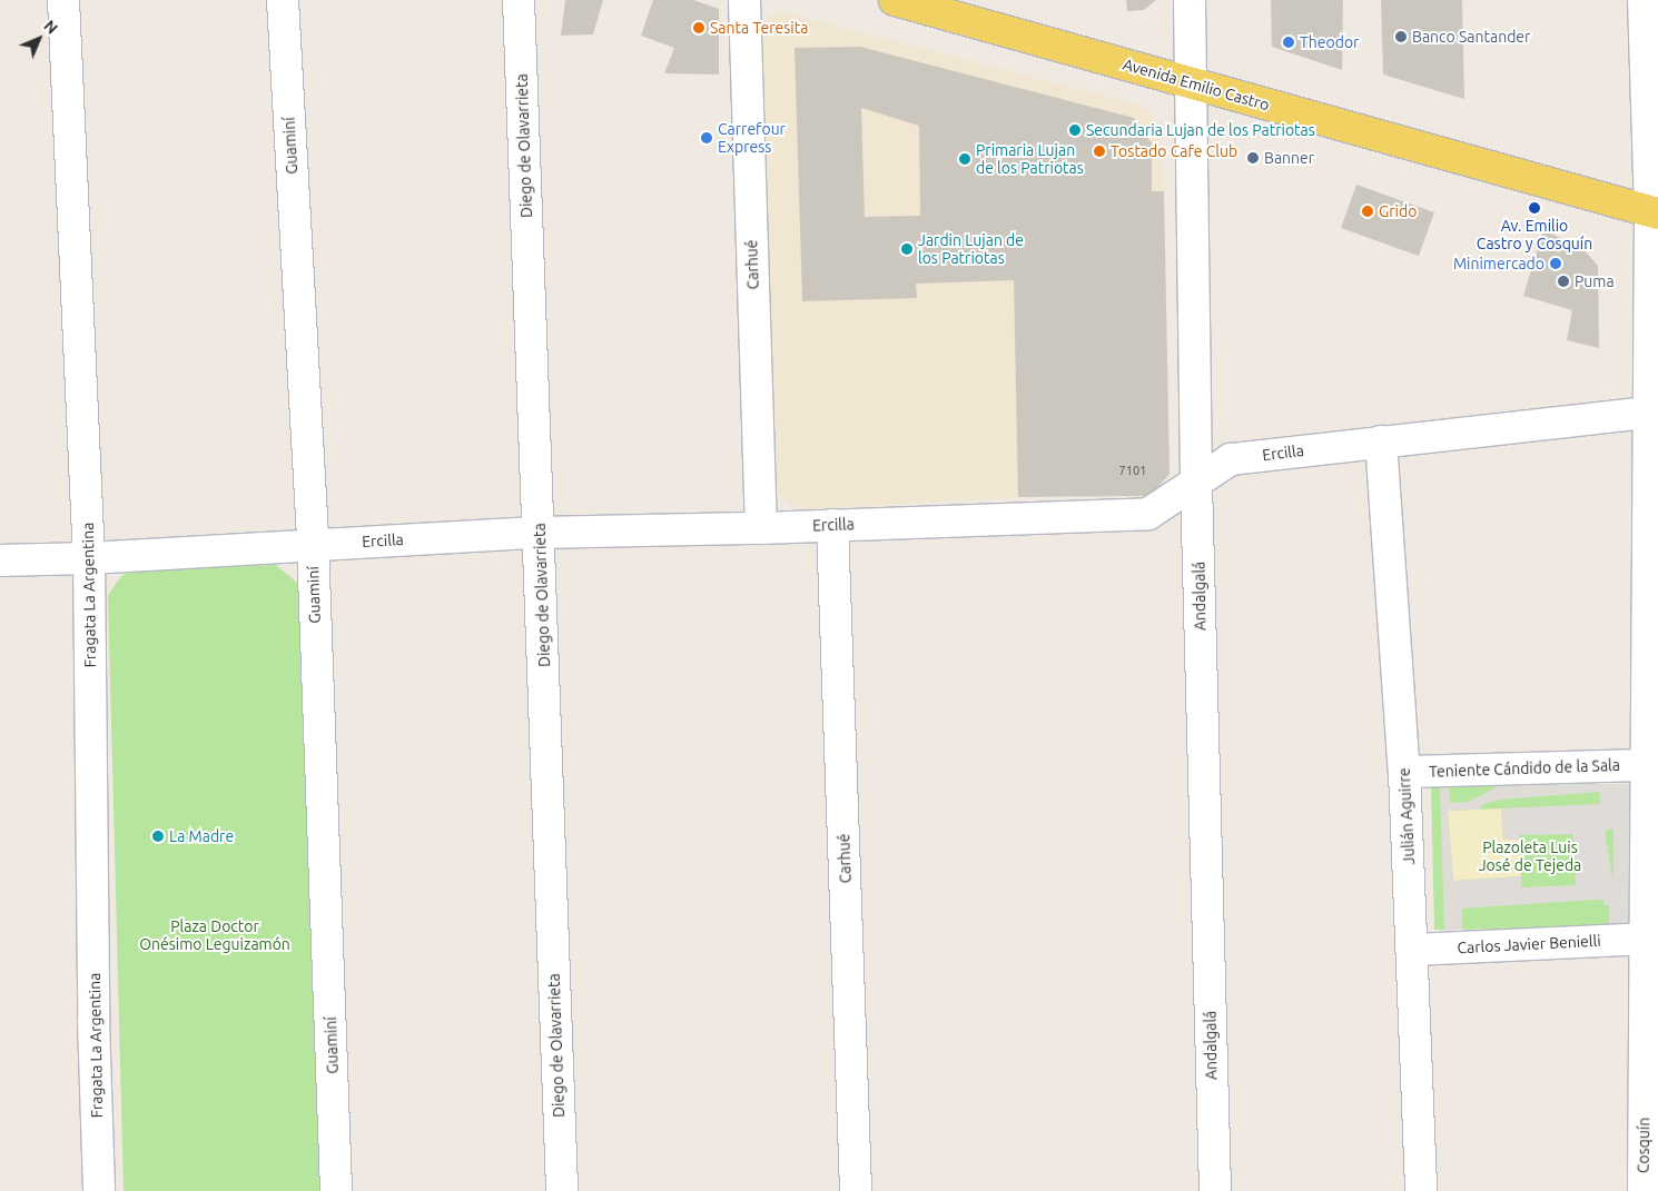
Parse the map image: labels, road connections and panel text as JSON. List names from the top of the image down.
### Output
{
  "streets": {
    "main road": ["Avenida Emilio Castro"],
    "street": [
      "Guaminí",
      "Diego de Olavarrieta",
      "Carhué",
      "Ercilla",
      "Fragata La Argentina",
      "Andalgalá",
      "Teniente Cándido de la Sala",
      "Julián Aguirre",
      "Carlos Javier Benielli",
      "Cosquín"
    ]
  },
  "crossings": [
    ["Avenida Emilio Castro", "Andalgalá"],
    ["Avenida Emilio Castro", "Cosquín"],
    ["Guaminí", "Ercilla"],
    ["Diego de Olavarrieta", "Ercilla"],
    ["Carhué", "Ercilla"],
    ["Ercilla", "Fragata La Argentina"],
    ["Ercilla", "Andalgalá"],
    ["Ercilla", "Julián Aguirre"],
    ["Ercilla", "Cosquín"],
    ["Teniente Cándido de la Sala", "Julián Aguirre"],
    ["Teniente Cándido de la Sala", "Cosquín"],
    ["Julián Aguirre", "Carlos Javier Benielli"],
    ["Carlos Javier Benielli", "Cosquín"]
  ],
  "parks": ["Plazoleta Luis José de Tejeda", "Plaza Doctor Onésimo Leguizamón"],
  "places": [
    "Santa Teresita",
    "Banco Santander",
    "Theodor",
    "Secundaria Lujan de los Patriotas",
    "Carrefour Express",
    "Tostado Cafe Club",
    "Banner",
    "Primaria Lujan de los Patriotas",
    "Av. Emilio Castro y Cosquín",
    "Grido",
    "Jardin Lujan de los Patriotas",
    "Minimercado",
    "Puma",
    "La Madre"
  ],
  "house_numbers": ["7101"],
  "north": "top right"
}
